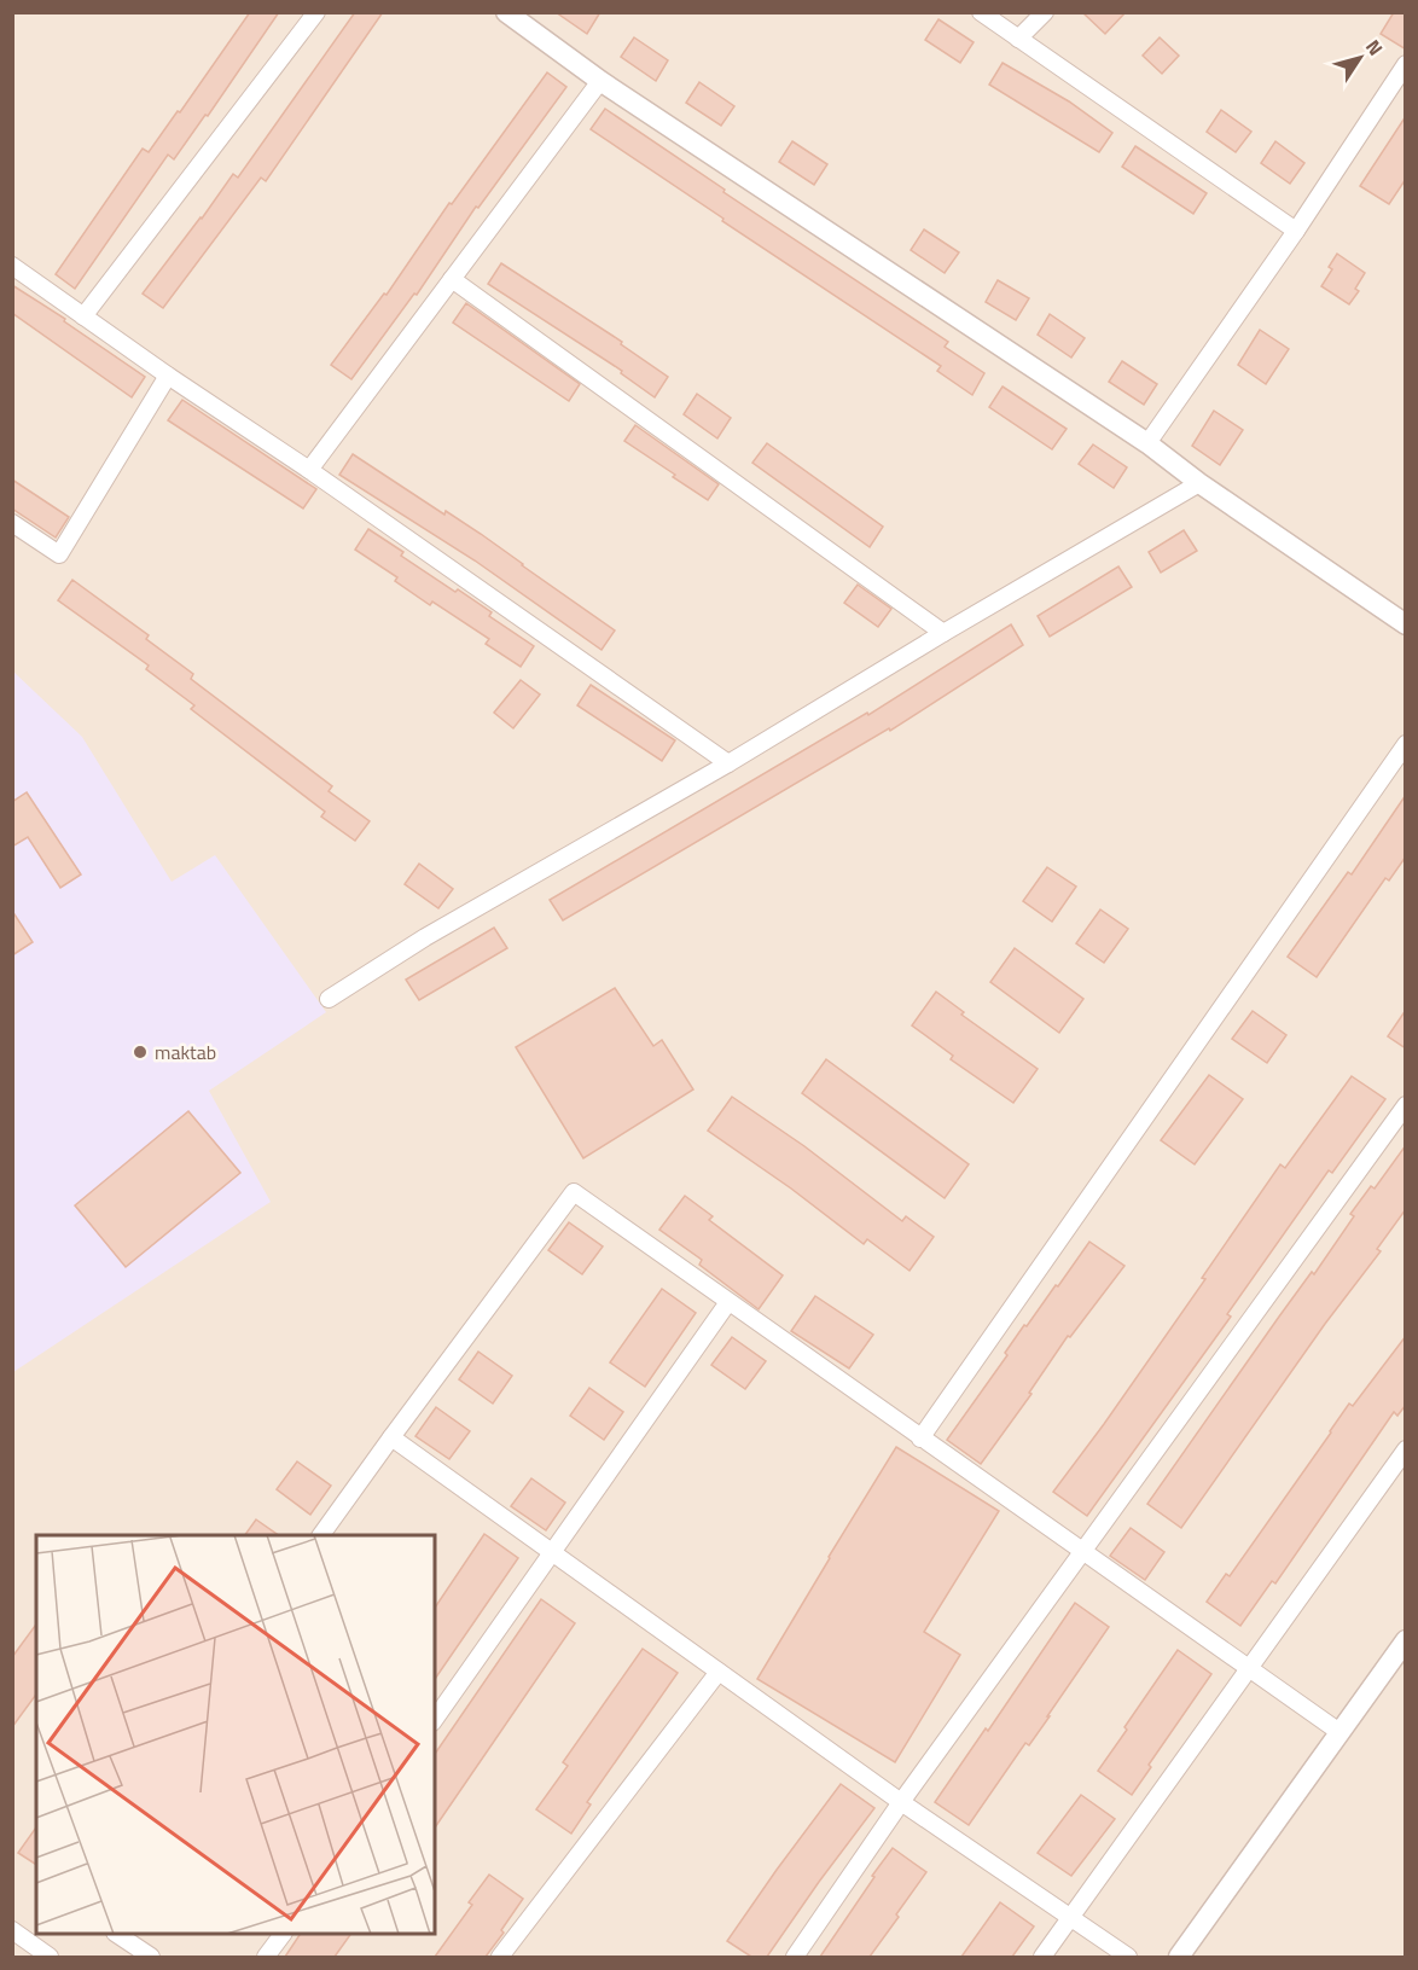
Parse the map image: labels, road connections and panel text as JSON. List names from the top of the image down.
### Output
{
  "places": ["maktab"],
  "north": "top right"
}
